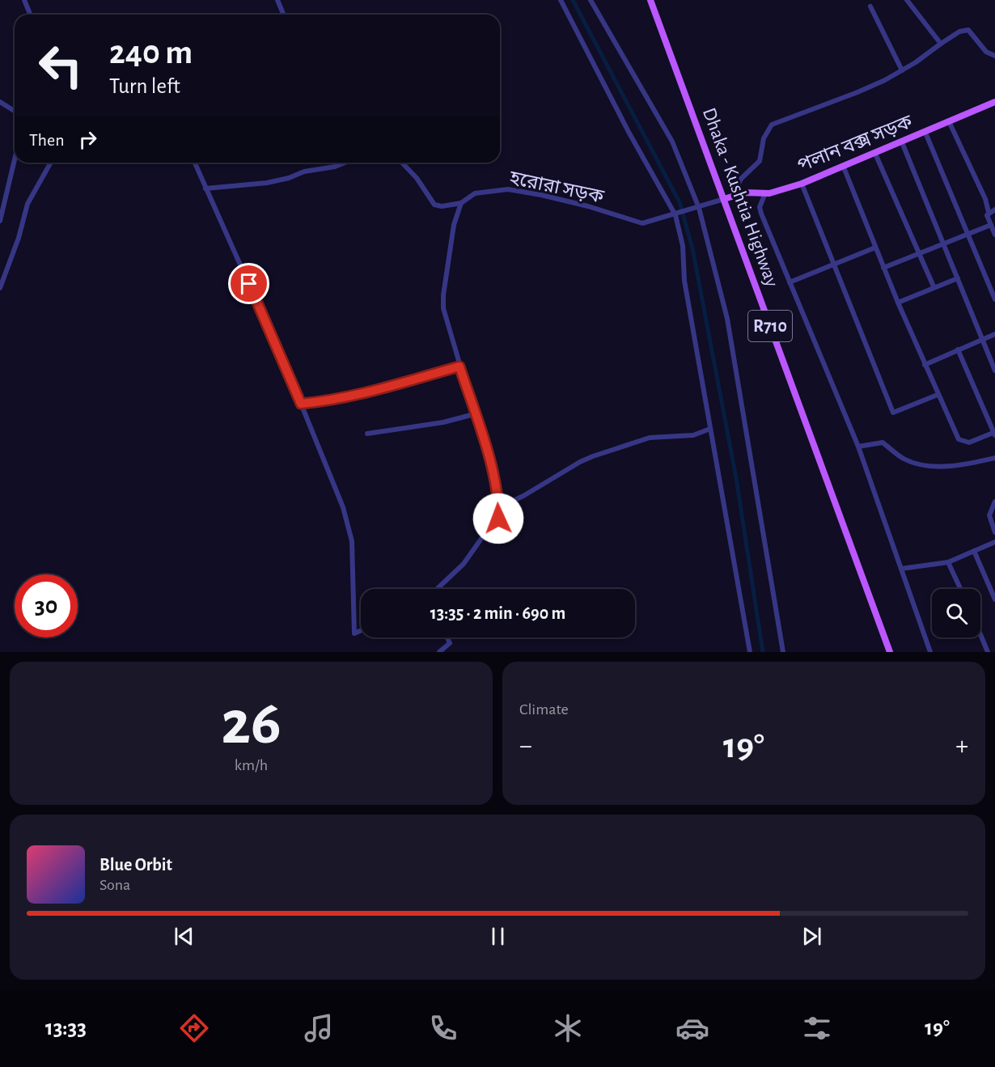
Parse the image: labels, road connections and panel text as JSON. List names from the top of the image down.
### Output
{
  "streets": {
    "main road": ["পলান বক্স সড়ক", "Dhaka - Kushtia Highway", "R710"],
    "street": ["হরোরা সড়ক"]
  },
  "crossings": [
    ["পলান বক্স সড়ক", "হরোরা সড়ক"],
    ["পলান বক্স সড়ক", "Dhaka - Kushtia Highway"],
    ["হরোরা সড়ক", "Dhaka - Kushtia Highway"]
  ],
  "page": {
    "turn": ["240 m", "Turn left"],
    "then": "Then",
    "limit": "30",
    "trip": "13:35 · 2 min · 690 m",
    "tile": [
      ["26", "km/h"],
      "Climate"
    ],
    "heat": ["−", "19°", "+"],
    "song": ["Blue Orbit", "Sona"],
    "tabs": ["13:33", "19°"]
  }
}
